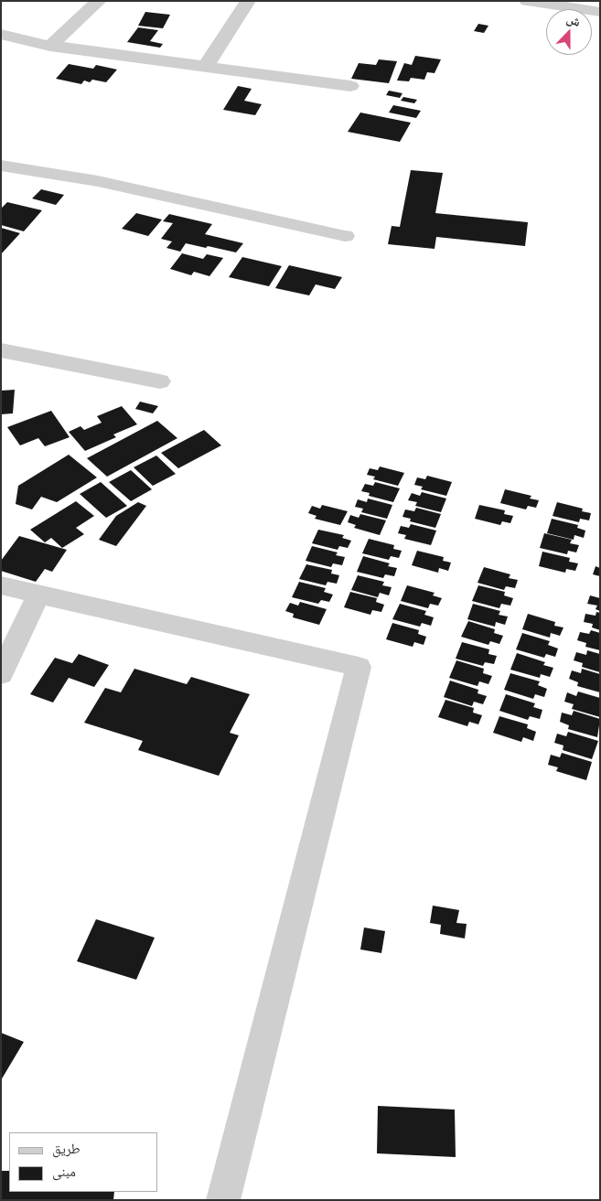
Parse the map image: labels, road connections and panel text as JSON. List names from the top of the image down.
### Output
{
  "legend": ["طريق", "مبنى"],
  "north": "top"
}
